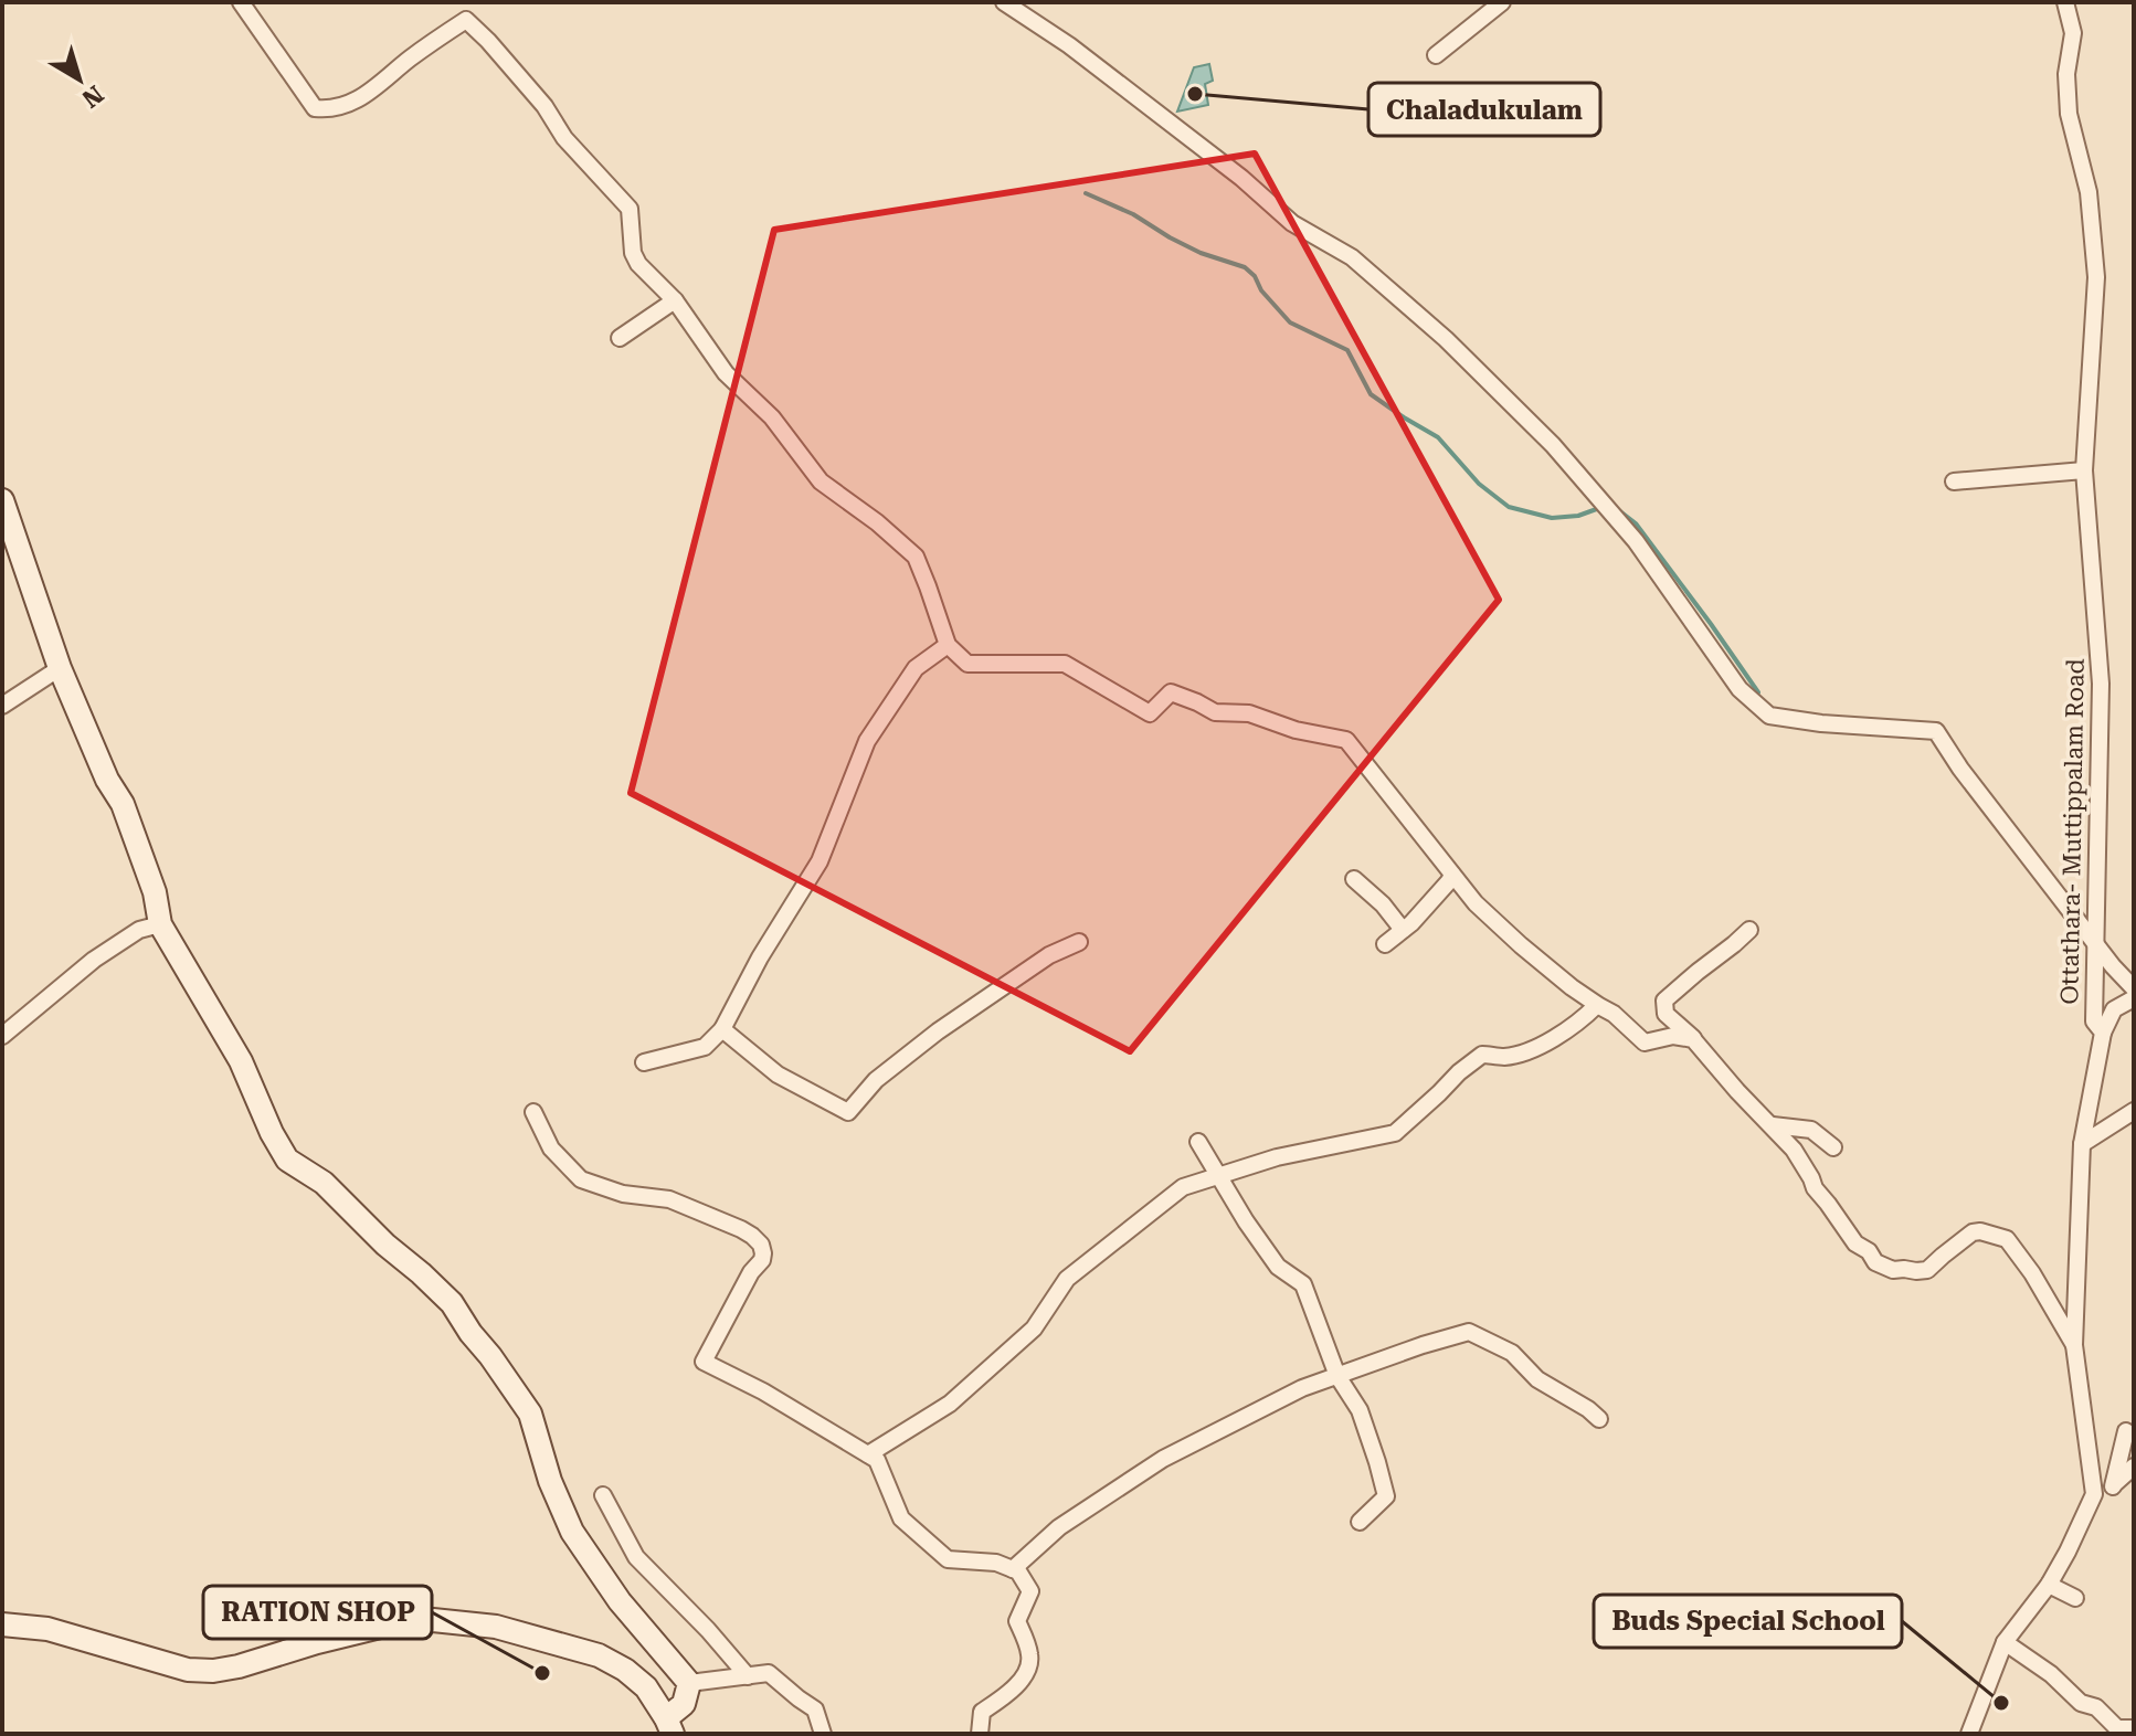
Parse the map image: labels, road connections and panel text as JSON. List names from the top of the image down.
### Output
{
  "streets": {
    "street": ["Ottathara- Muttippalam Road"]
  },
  "places": ["Chaladukulam", "RATION SHOP", "Buds Special School"],
  "north": "bottom right"
}
